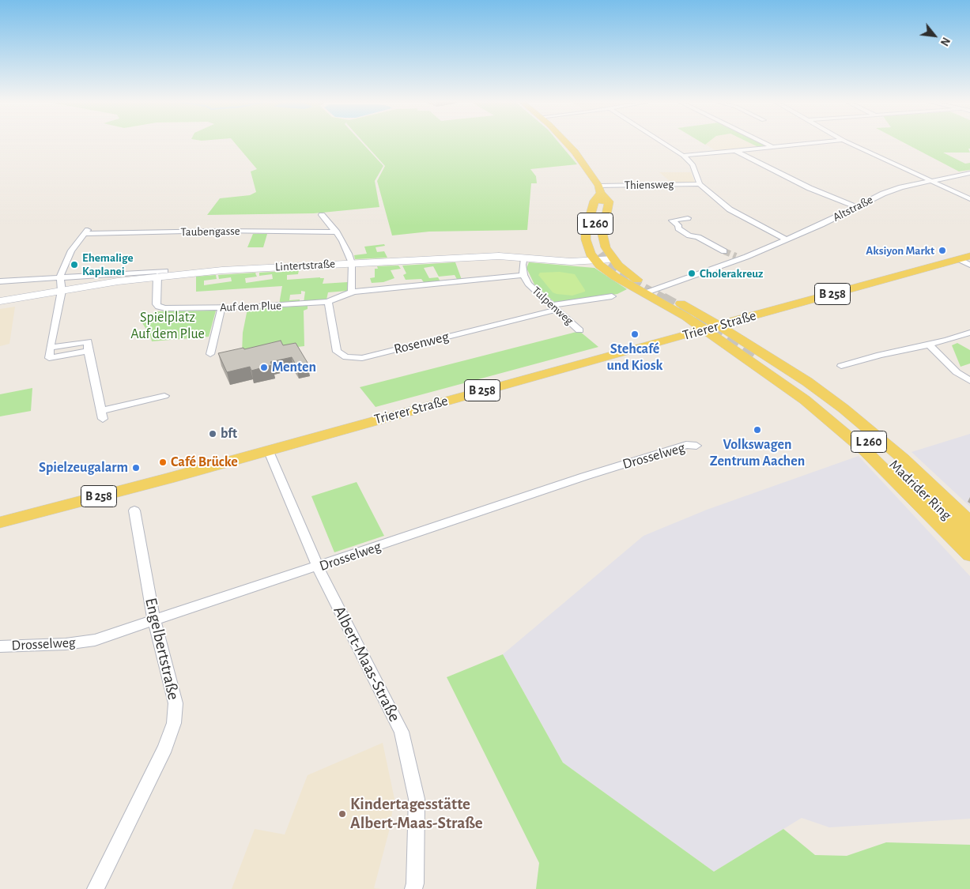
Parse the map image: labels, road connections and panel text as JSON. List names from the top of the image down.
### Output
{
  "streets": {
    "main road": [
      "L 260",
      "Lintertstraße",
      "B 258",
      "Trierer Straße",
      "Madrider Ring"
    ],
    "street": [
      "Thiensweg",
      "Altstraße",
      "Taubengasse",
      "Tulpenweg",
      "Auf dem Plue",
      "Rosenweg",
      "Drosselweg",
      "Engelbertstraße",
      "Albert-Maas-Straße"
    ]
  },
  "crossings": [
    ["Thiensweg", "L 260"],
    ["L 260", "Lintertstraße"],
    ["Lintertstraße", "Tulpenweg"],
    ["Lintertstraße", "Auf dem Plue"],
    ["Tulpenweg", "Rosenweg"],
    ["Auf dem Plue", "Rosenweg"],
    ["Trierer Straße", "Albert-Maas-Straße"],
    ["Drosselweg", "Engelbertstraße"],
    ["Drosselweg", "Albert-Maas-Straße"]
  ],
  "parks": ["Spielplatz Auf dem Plue"],
  "places": [
    "Aksiyon Markt",
    "Ehemalige Kaplanei",
    "Cholerakreuz",
    "Stehcafé und Kiosk",
    "Menten",
    "Volkswagen Zentrum Aachen",
    "bft",
    "Café Brücke",
    "Spielzeugalarm",
    "Kindertagesstätte Albert-Maas-Straße"
  ],
  "north": "bottom right"
}
